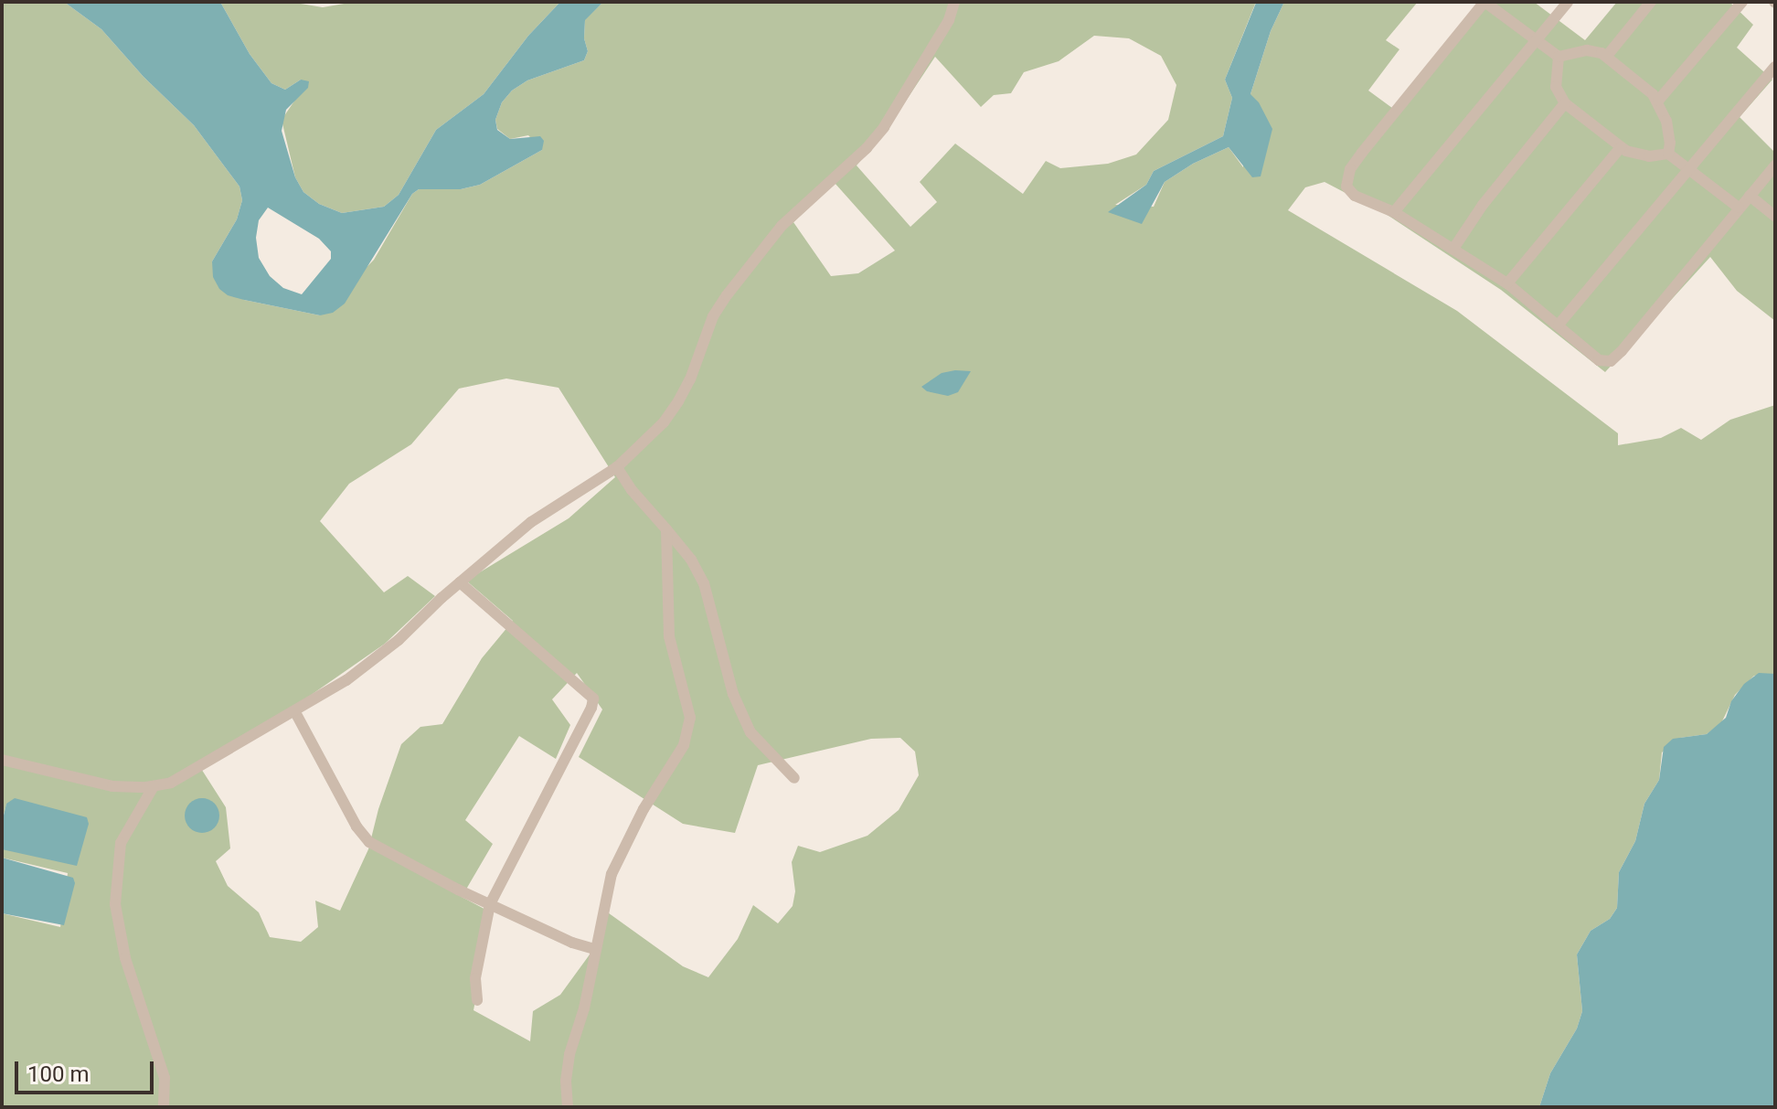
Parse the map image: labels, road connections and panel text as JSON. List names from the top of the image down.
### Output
{
  "scale_bar": "100 m"
}
